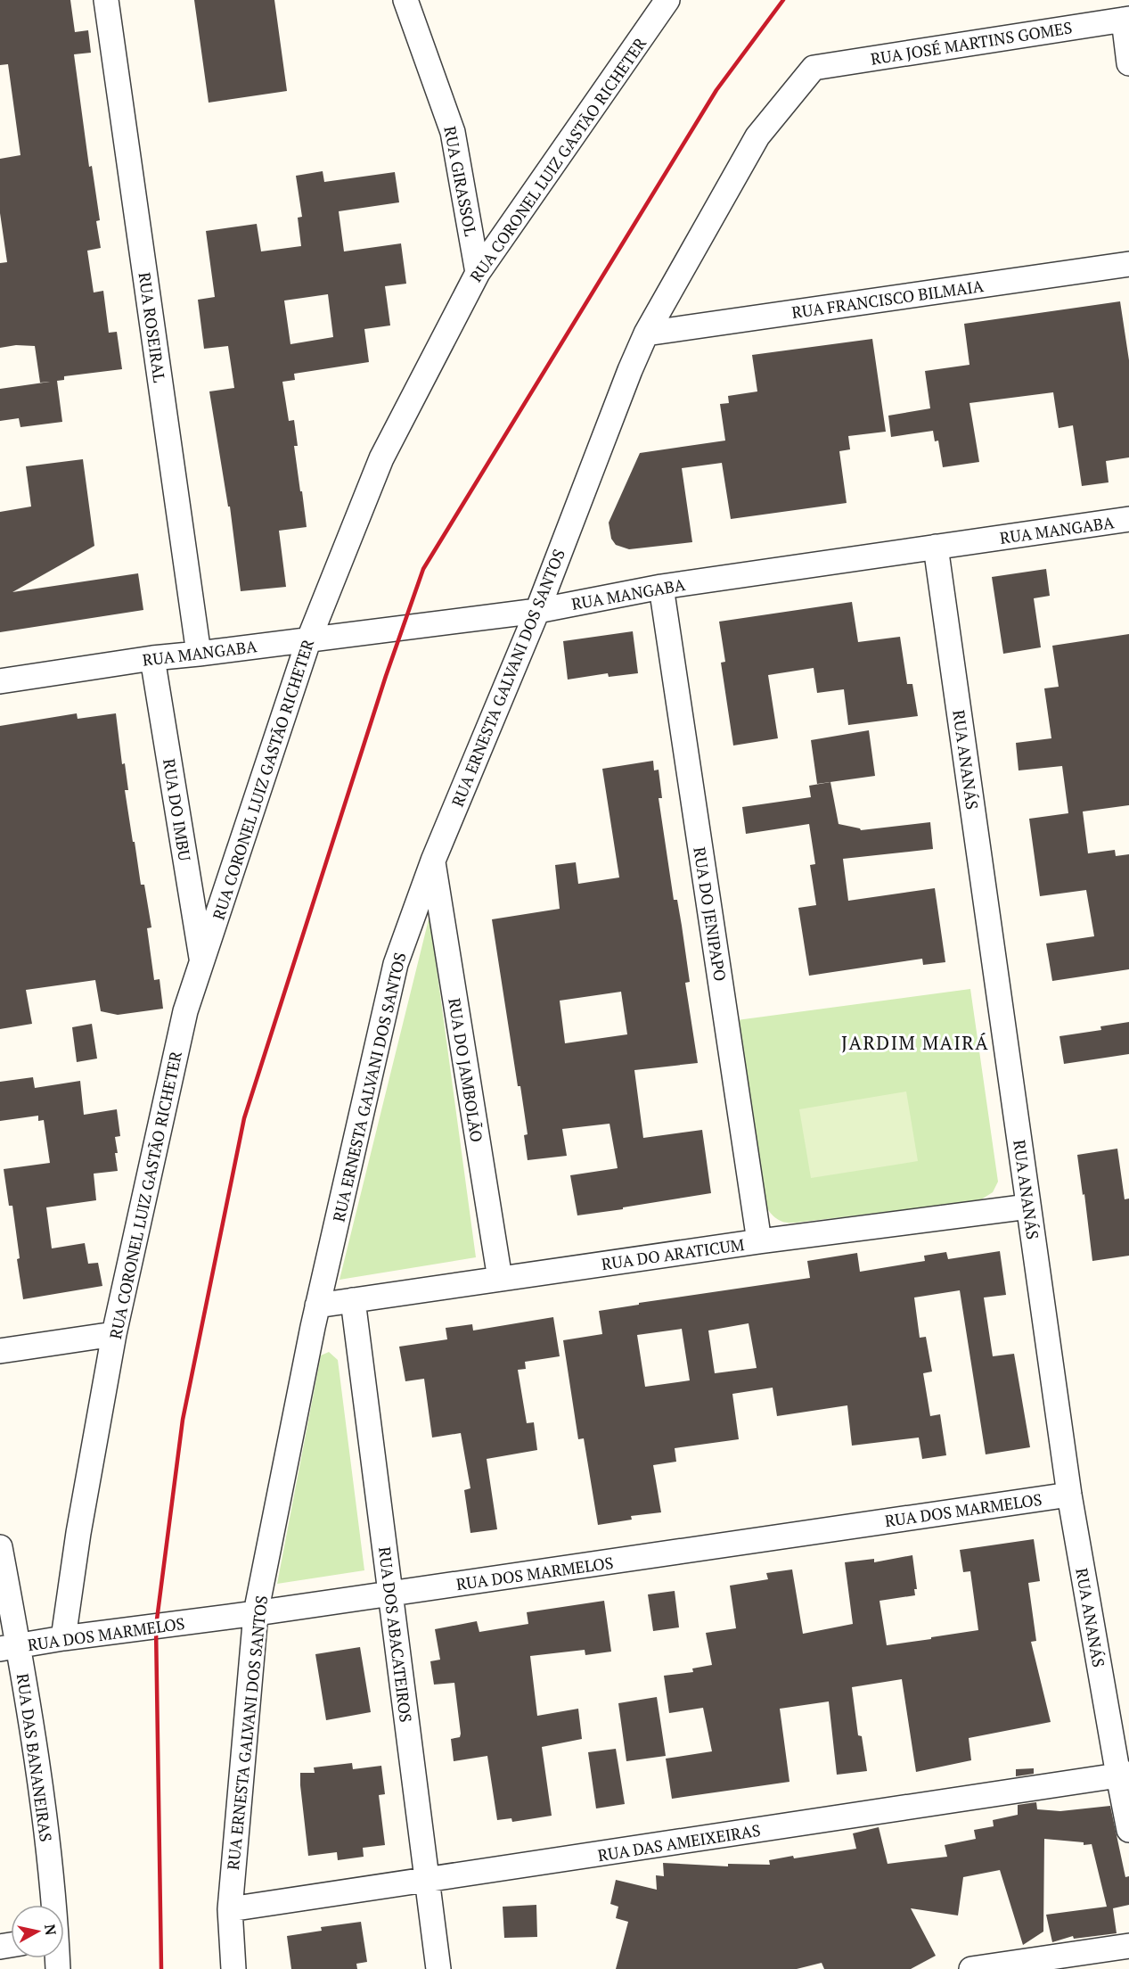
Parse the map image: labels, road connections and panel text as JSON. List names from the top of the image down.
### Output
{
  "streets": {
    "street": [
      "RUA JOSÉ MARTINS GOMES",
      "RUA CORONEL LUIZ GASTÃO RICHETER",
      "RUA GIRASSOL",
      "RUA FRANCISCO BILMAIA",
      "RUA ROSEIRAL",
      "RUA MANGABA",
      "RUA ERNESTA GALVANI DOS SANTOS",
      "RUA ANANÁS",
      "RUA DO IMBU",
      "RUA DO JENIPAPO",
      "RUA DO JAMBOLÃO",
      "RUA DO ARATICUM",
      "RUA DOS MARMELOS",
      "RUA DOS ABACATEIROS",
      "RUA DAS BANANEIRAS",
      "RUA DAS AMEIXEIRAS"
    ]
  },
  "crossings": [
    ["RUA JOSÉ MARTINS GOMES", "RUA ERNESTA GALVANI DOS SANTOS"],
    ["RUA CORONEL LUIZ GASTÃO RICHETER", "RUA GIRASSOL"],
    ["RUA CORONEL LUIZ GASTÃO RICHETER", "RUA MANGABA"],
    ["RUA CORONEL LUIZ GASTÃO RICHETER", "RUA DO IMBU"],
    ["RUA CORONEL LUIZ GASTÃO RICHETER", "RUA DOS MARMELOS"],
    ["RUA FRANCISCO BILMAIA", "RUA ERNESTA GALVANI DOS SANTOS"],
    ["RUA ROSEIRAL", "RUA MANGABA"],
    ["RUA MANGABA", "RUA ERNESTA GALVANI DOS SANTOS"],
    ["RUA MANGABA", "RUA ANANÁS"],
    ["RUA MANGABA", "RUA DO IMBU"],
    ["RUA MANGABA", "RUA DO JENIPAPO"],
    ["RUA ERNESTA GALVANI DOS SANTOS", "RUA DO JAMBOLÃO"],
    ["RUA ERNESTA GALVANI DOS SANTOS", "RUA DO ARATICUM"],
    ["RUA ERNESTA GALVANI DOS SANTOS", "RUA DOS MARMELOS"],
    ["RUA ERNESTA GALVANI DOS SANTOS", "RUA DAS AMEIXEIRAS"],
    ["RUA ANANÁS", "RUA DO ARATICUM"],
    ["RUA ANANÁS", "RUA DOS MARMELOS"],
    ["RUA ANANÁS", "RUA DAS AMEIXEIRAS"],
    ["RUA DO JENIPAPO", "RUA DO ARATICUM"],
    ["RUA DO JAMBOLÃO", "RUA DO ARATICUM"],
    ["RUA DO ARATICUM", "RUA DOS ABACATEIROS"],
    ["RUA DOS MARMELOS", "RUA DOS ABACATEIROS"],
    ["RUA DOS MARMELOS", "RUA DAS BANANEIRAS"],
    ["RUA DOS ABACATEIROS", "RUA DAS AMEIXEIRAS"]
  ],
  "districts": ["JARDIM MAIRÁ"],
  "north": "right"
}
